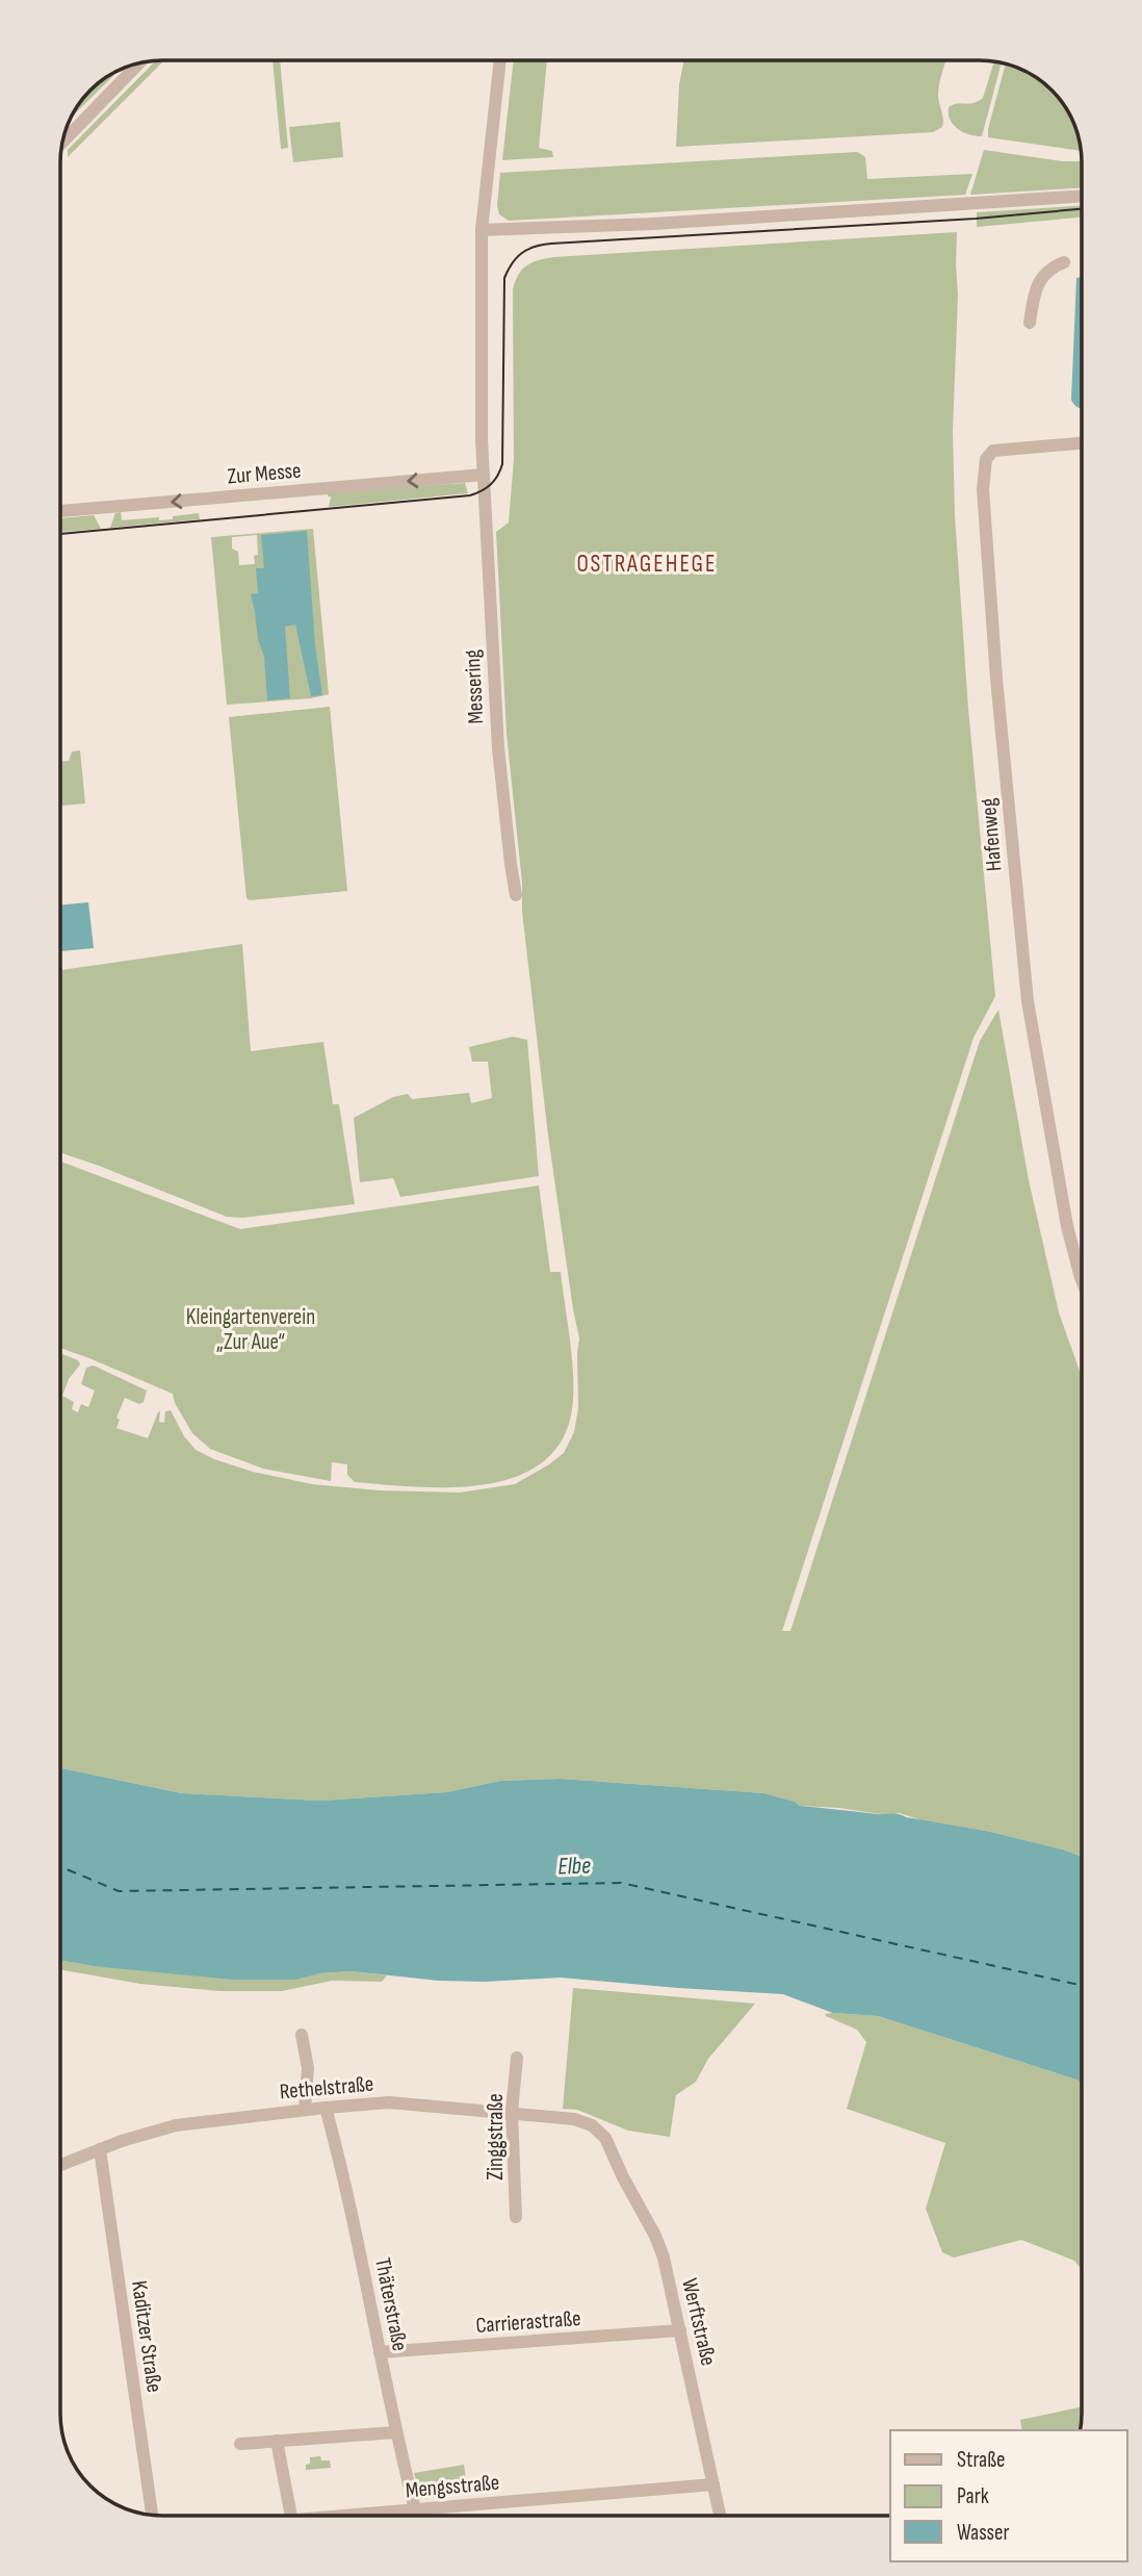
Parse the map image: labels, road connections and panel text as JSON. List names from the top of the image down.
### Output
{
  "streets": {
    "street": [
      "Zur Messe",
      "Messering",
      "Hafenweg",
      "Rethelstraße",
      "Zinggstraße",
      "Thäterstraße",
      "Carrierastraße",
      "Werftstraße",
      "Kaditzer Straße",
      "Mengsstraße"
    ]
  },
  "crossings": [
    ["Zur Messe", "Messering"],
    ["Rethelstraße", "Zinggstraße"],
    ["Rethelstraße", "Thäterstraße"],
    ["Rethelstraße", "Werftstraße"],
    ["Rethelstraße", "Kaditzer Straße"],
    ["Thäterstraße", "Carrierastraße"],
    ["Thäterstraße", "Mengsstraße"],
    ["Carrierastraße", "Werftstraße"],
    ["Werftstraße", "Mengsstraße"]
  ],
  "one_way": ["Zur Messe"],
  "districts": ["OSTRAGEHEGE"],
  "water": ["Elbe"],
  "parks": ["Kleingartenverein „Zur Aue“"],
  "legend": ["Straße", "Park", "Wasser"]
}
